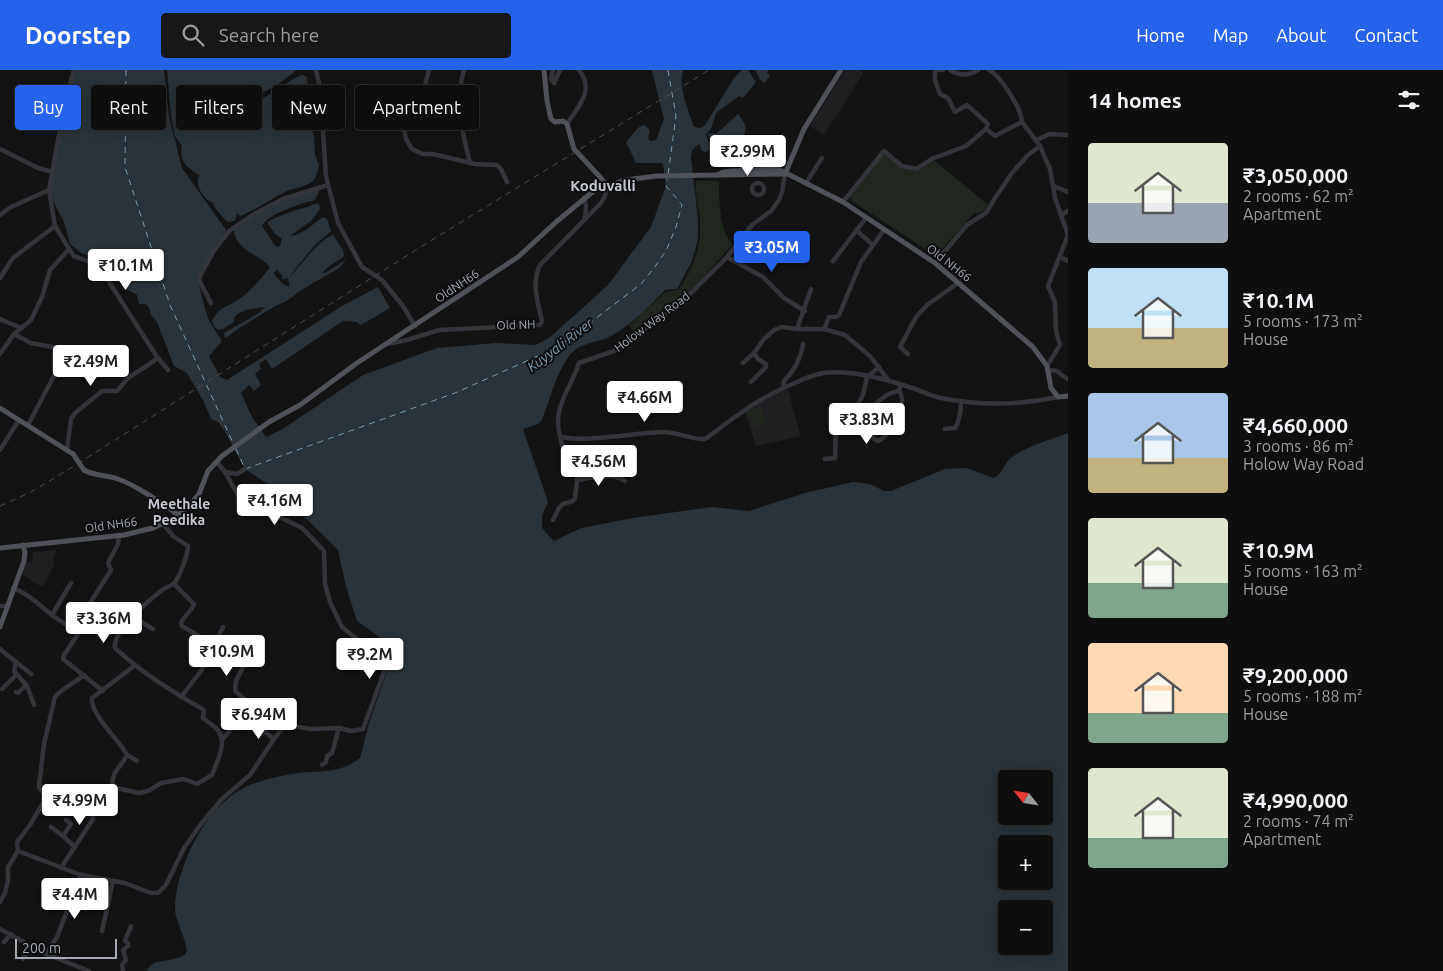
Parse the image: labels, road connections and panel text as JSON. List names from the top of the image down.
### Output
{
  "streets": {
    "main road": ["Old NH66", "OldNH66"],
    "street": ["Holow Way Road", "Old NH"]
  },
  "crossings": [
    ["Old NH66", "OldNH66"],
    ["Old NH66", "Holow Way Road"],
    ["OldNH66", "Old NH"]
  ],
  "districts": ["Koduvalli", "Meethale Peedika"],
  "water": ["Kuyyali River"],
  "scale_bar": "200 m",
  "north": "top left",
  "page": {
    "header": "Doorstep",
    "search": "Search here",
    "nav": [
      "Home",
      "Map",
      "About",
      "Contact"
    ],
    "heading": "14 homes",
    "chip": [
      "Buy",
      "Rent",
      "Filters",
      "New",
      "Apartment"
    ],
    "list": [
      {
        "name": "₹3,050,000",
        "note": "2 rooms · 62 m² · Apartment"
      },
      {
        "name": "₹10.1M",
        "note": "5 rooms · 173 m² · House"
      },
      {
        "name": "₹4,660,000",
        "note": "3 rooms · 86 m² · Holow Way Road"
      },
      {
        "name": "₹10.9M",
        "note": "5 rooms · 163 m² · House"
      },
      {
        "name": "₹9,200,000",
        "note": "5 rooms · 188 m² · House"
      },
      {
        "name": "₹4,990,000",
        "note": "2 rooms · 74 m² · Apartment"
      }
    ],
    "price": [
      "₹2.99M",
      "₹3.05M",
      "₹10.1M",
      "₹2.49M",
      "₹4.66M",
      "₹3.83M",
      "₹4.56M",
      "₹4.16M",
      "₹3.36M",
      "₹10.9M",
      "₹9.2M",
      "₹6.94M",
      "₹4.99M",
      "₹4.4M"
    ],
    "map_buttons": ["+", "−"],
    "scale": "200 m"
  }
}
